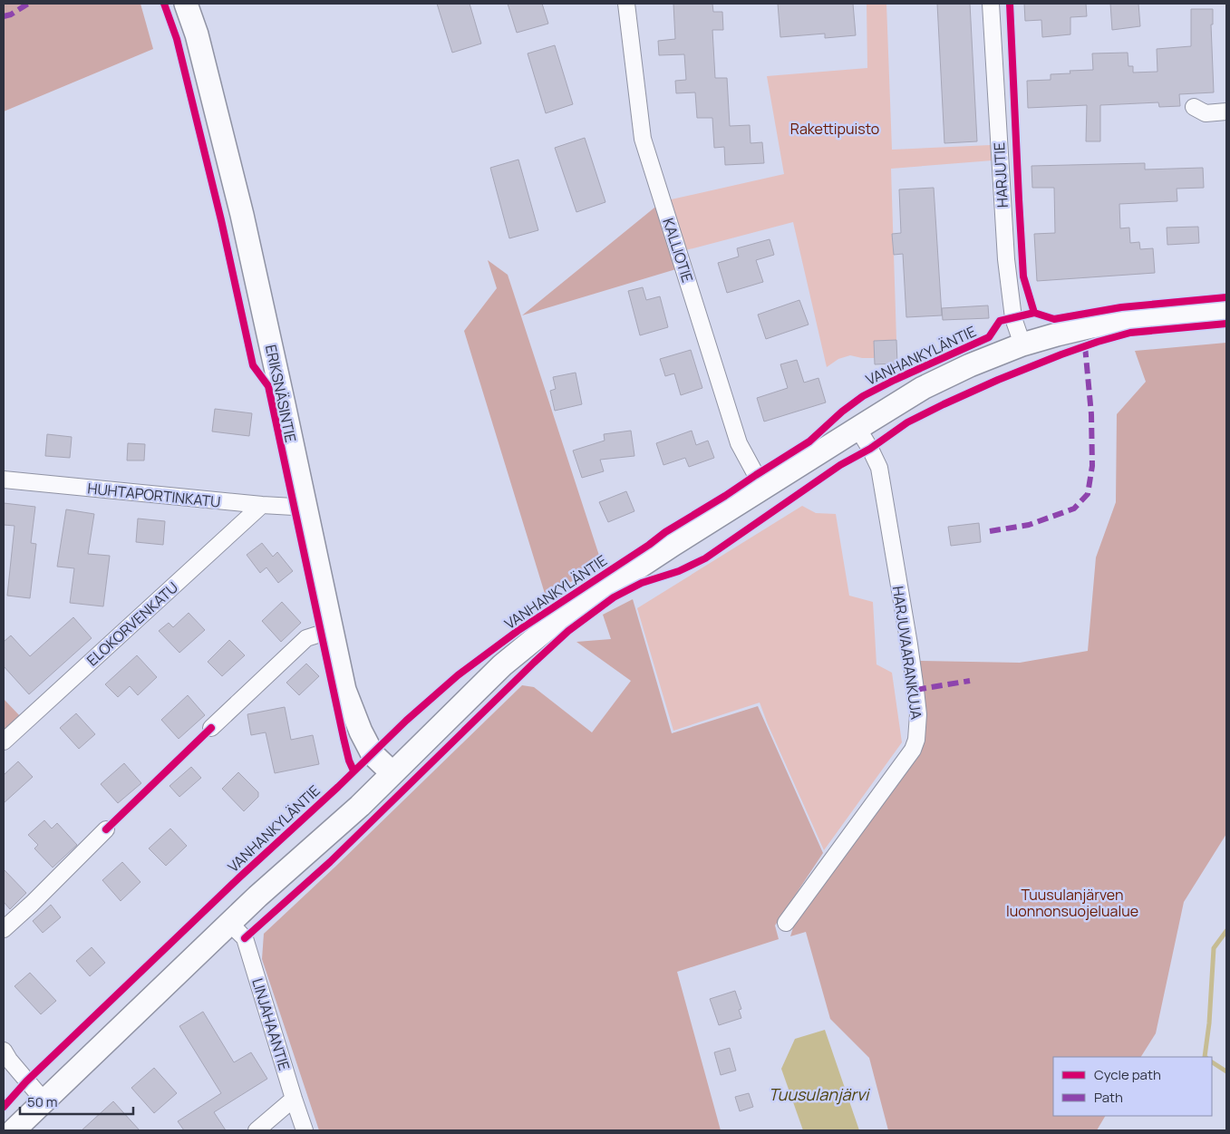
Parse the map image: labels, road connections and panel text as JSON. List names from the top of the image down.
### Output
{
  "streets": {
    "street": [
      "HARJUTIE",
      "KALLIOTIE",
      "VANHANKYLÄNTIE",
      "ERIKSNÄSINTIE",
      "HUHTAPORTINKATU",
      "ELOKORVENKATU",
      "HARJUVAARANKUJA",
      "LINJAHAANTIE"
    ]
  },
  "crossings": [
    ["HARJUTIE", "VANHANKYLÄNTIE"],
    ["KALLIOTIE", "VANHANKYLÄNTIE"],
    ["VANHANKYLÄNTIE", "ERIKSNÄSINTIE"],
    ["VANHANKYLÄNTIE", "HARJUVAARANKUJA"],
    ["VANHANKYLÄNTIE", "LINJAHAANTIE"],
    ["ERIKSNÄSINTIE", "HUHTAPORTINKATU"],
    ["HUHTAPORTINKATU", "ELOKORVENKATU"]
  ],
  "water": ["Tuusulanjärvi"],
  "parks": ["Rakettipuisto", "Tuusulanjärven luonnonsuojelualue"],
  "legend": ["Cycle path", "Path"],
  "scale_bar": "50 m"
}
